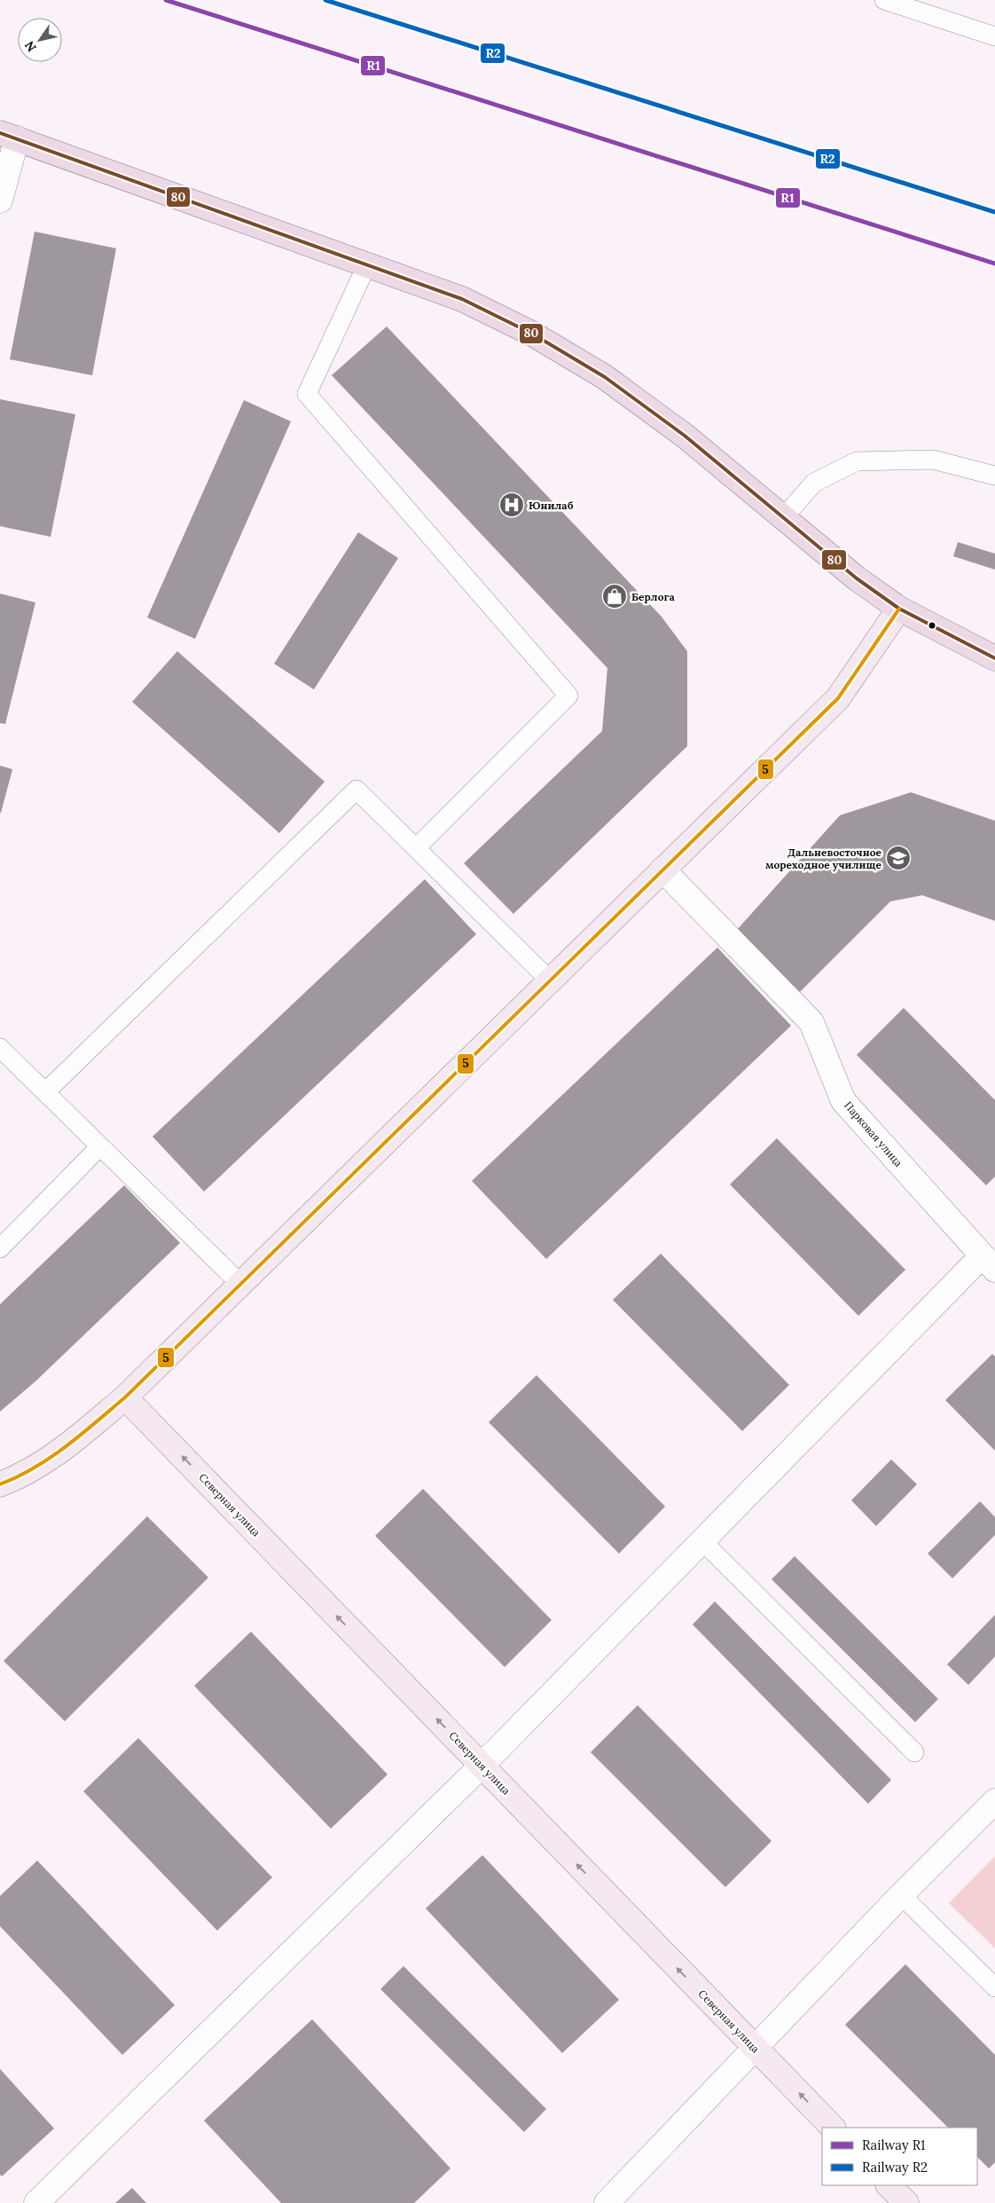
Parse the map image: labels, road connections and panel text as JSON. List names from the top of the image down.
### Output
{
  "streets": {
    "main road": ["Северная улица"],
    "street": ["Парковая улица"]
  },
  "one_way": ["Северная улица"],
  "places": {
    "hospital": ["Юнилаб"],
    "shop": ["Берлога"],
    "school or university": ["Дальневосточное мореходное училище"]
  },
  "lines": [
    "rail line R1",
    "rail line R2",
    "transit line 80",
    "transit line 5"
  ],
  "legend": ["Railway R1", "Railway R2"],
  "north": "bottom left"
}
